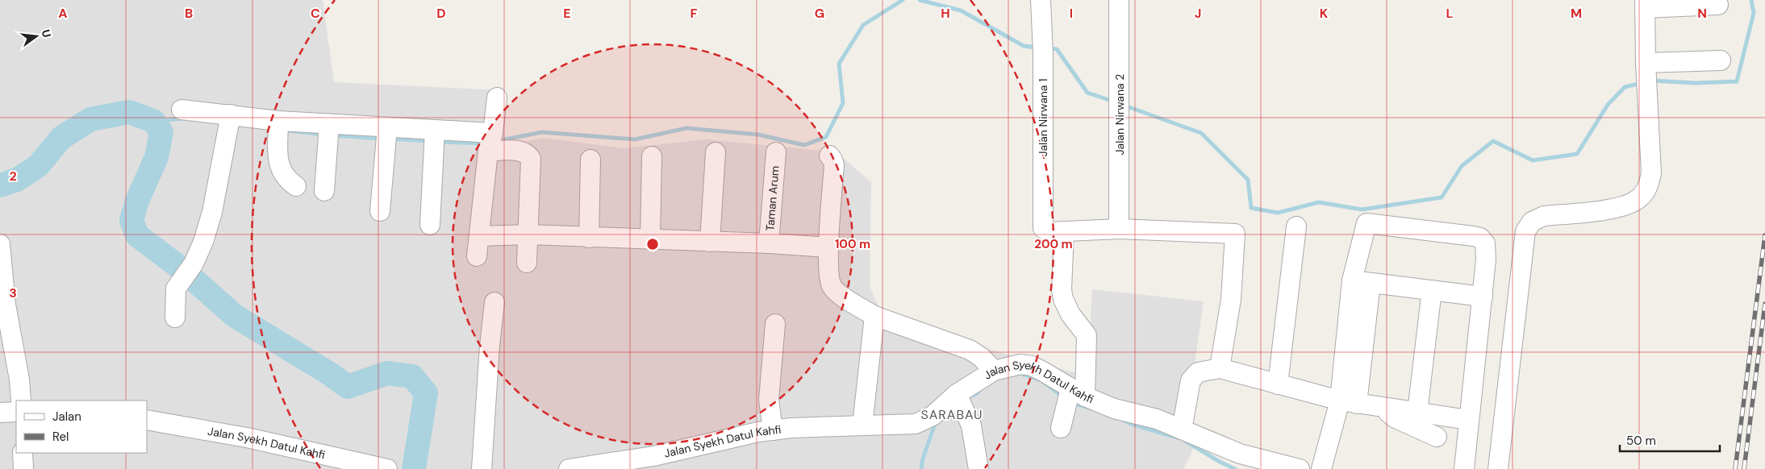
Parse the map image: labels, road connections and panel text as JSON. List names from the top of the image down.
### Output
{
  "streets": {
    "street": [
      "Jalan Nirwana 2",
      "Jalan Nirwana 1",
      "Taman Arum",
      "Jalan Syekh Datul Kahfi"
    ]
  },
  "districts": ["SARABAU"],
  "legend": ["Jalan", "Rel"],
  "scale_bar": "50 m",
  "north": "right",
  "grid": {
    "columns": [
      "A",
      "B",
      "C",
      "D",
      "E",
      "F",
      "G",
      "H",
      "I",
      "J",
      "K",
      "L",
      "M",
      "N"
    ],
    "rows": ["2", "3"]
  },
  "rings": ["100 m", "200 m"]
}
